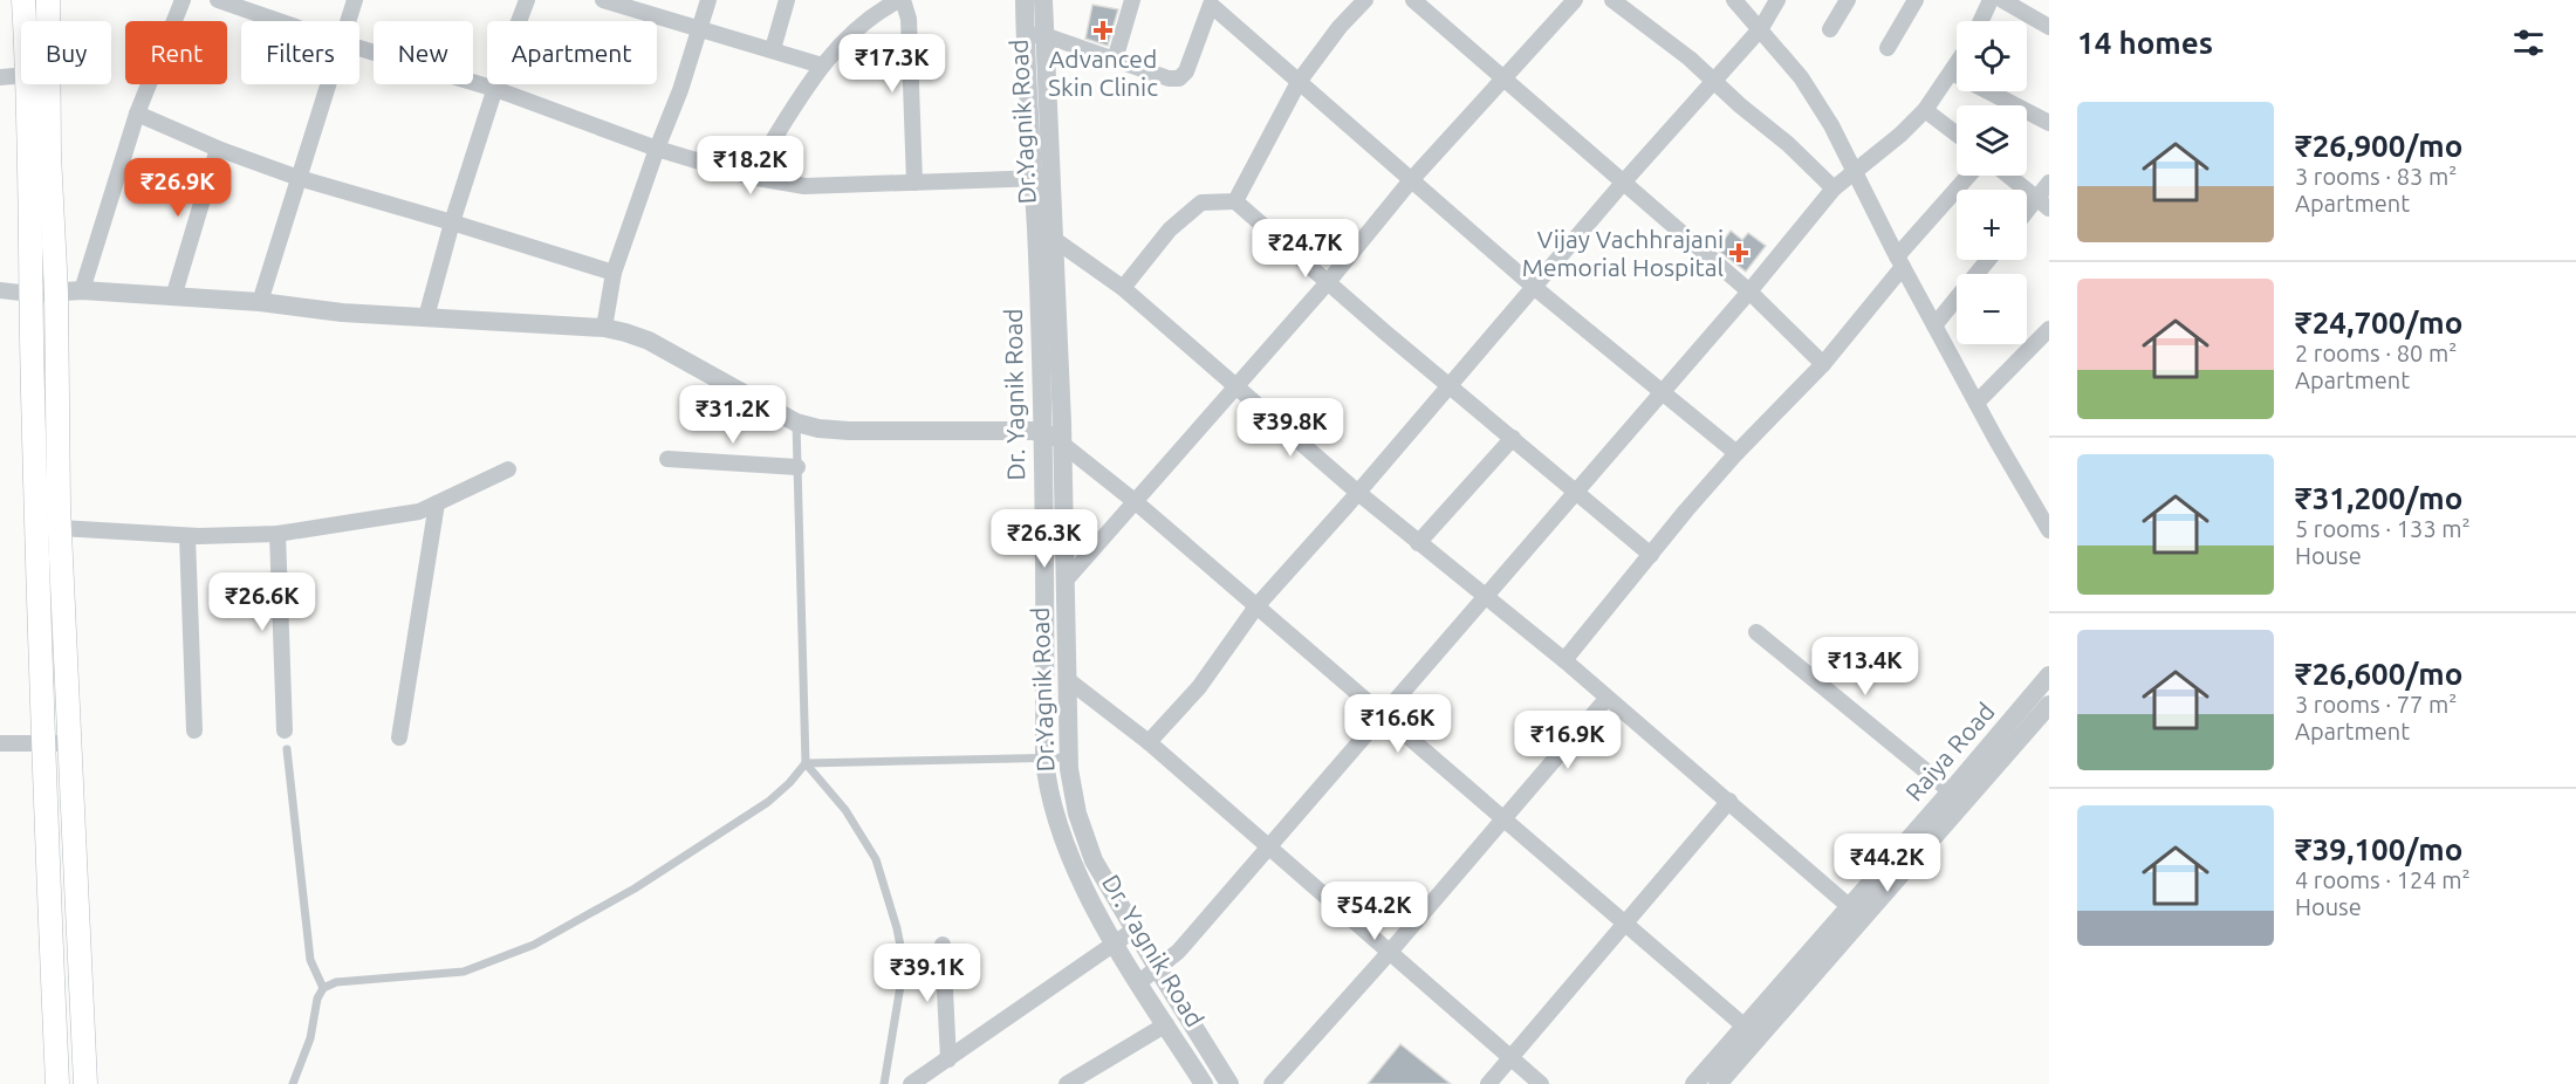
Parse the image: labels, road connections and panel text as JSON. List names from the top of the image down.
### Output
{
  "streets": {
    "street": ["Dr.Yagnik Road", "Dr. Yagnik Road", "Raiya Road"]
  },
  "crossings": [
    ["Dr.Yagnik Road", "Dr. Yagnik Road"]
  ],
  "places": {
    "health": ["Advanced Skin Clinic", "Vijay Vachhrajani Memorial Hospital"]
  },
  "page": {
    "heading": "14 homes",
    "map_buttons": ["+", "−"],
    "chip": [
      "Buy",
      "Rent",
      "Filters",
      "New",
      "Apartment"
    ],
    "price": [
      "₹17.3K",
      "₹18.2K",
      "₹26.9K",
      "₹24.7K",
      "₹31.2K",
      "₹39.8K",
      "₹26.3K",
      "₹26.6K",
      "₹13.4K",
      "₹16.6K",
      "₹16.9K",
      "₹44.2K",
      "₹54.2K",
      "₹39.1K"
    ],
    "list": [
      {
        "name": "₹26,900/mo",
        "note": "3 rooms · 83 m² · Apartment"
      },
      {
        "name": "₹24,700/mo",
        "note": "2 rooms · 80 m² · Apartment"
      },
      {
        "name": "₹31,200/mo",
        "note": "5 rooms · 133 m² · House"
      },
      {
        "name": "₹26,600/mo",
        "note": "3 rooms · 77 m² · Apartment"
      },
      {
        "name": "₹39,100/mo",
        "note": "4 rooms · 124 m² · House"
      }
    ]
  }
}
